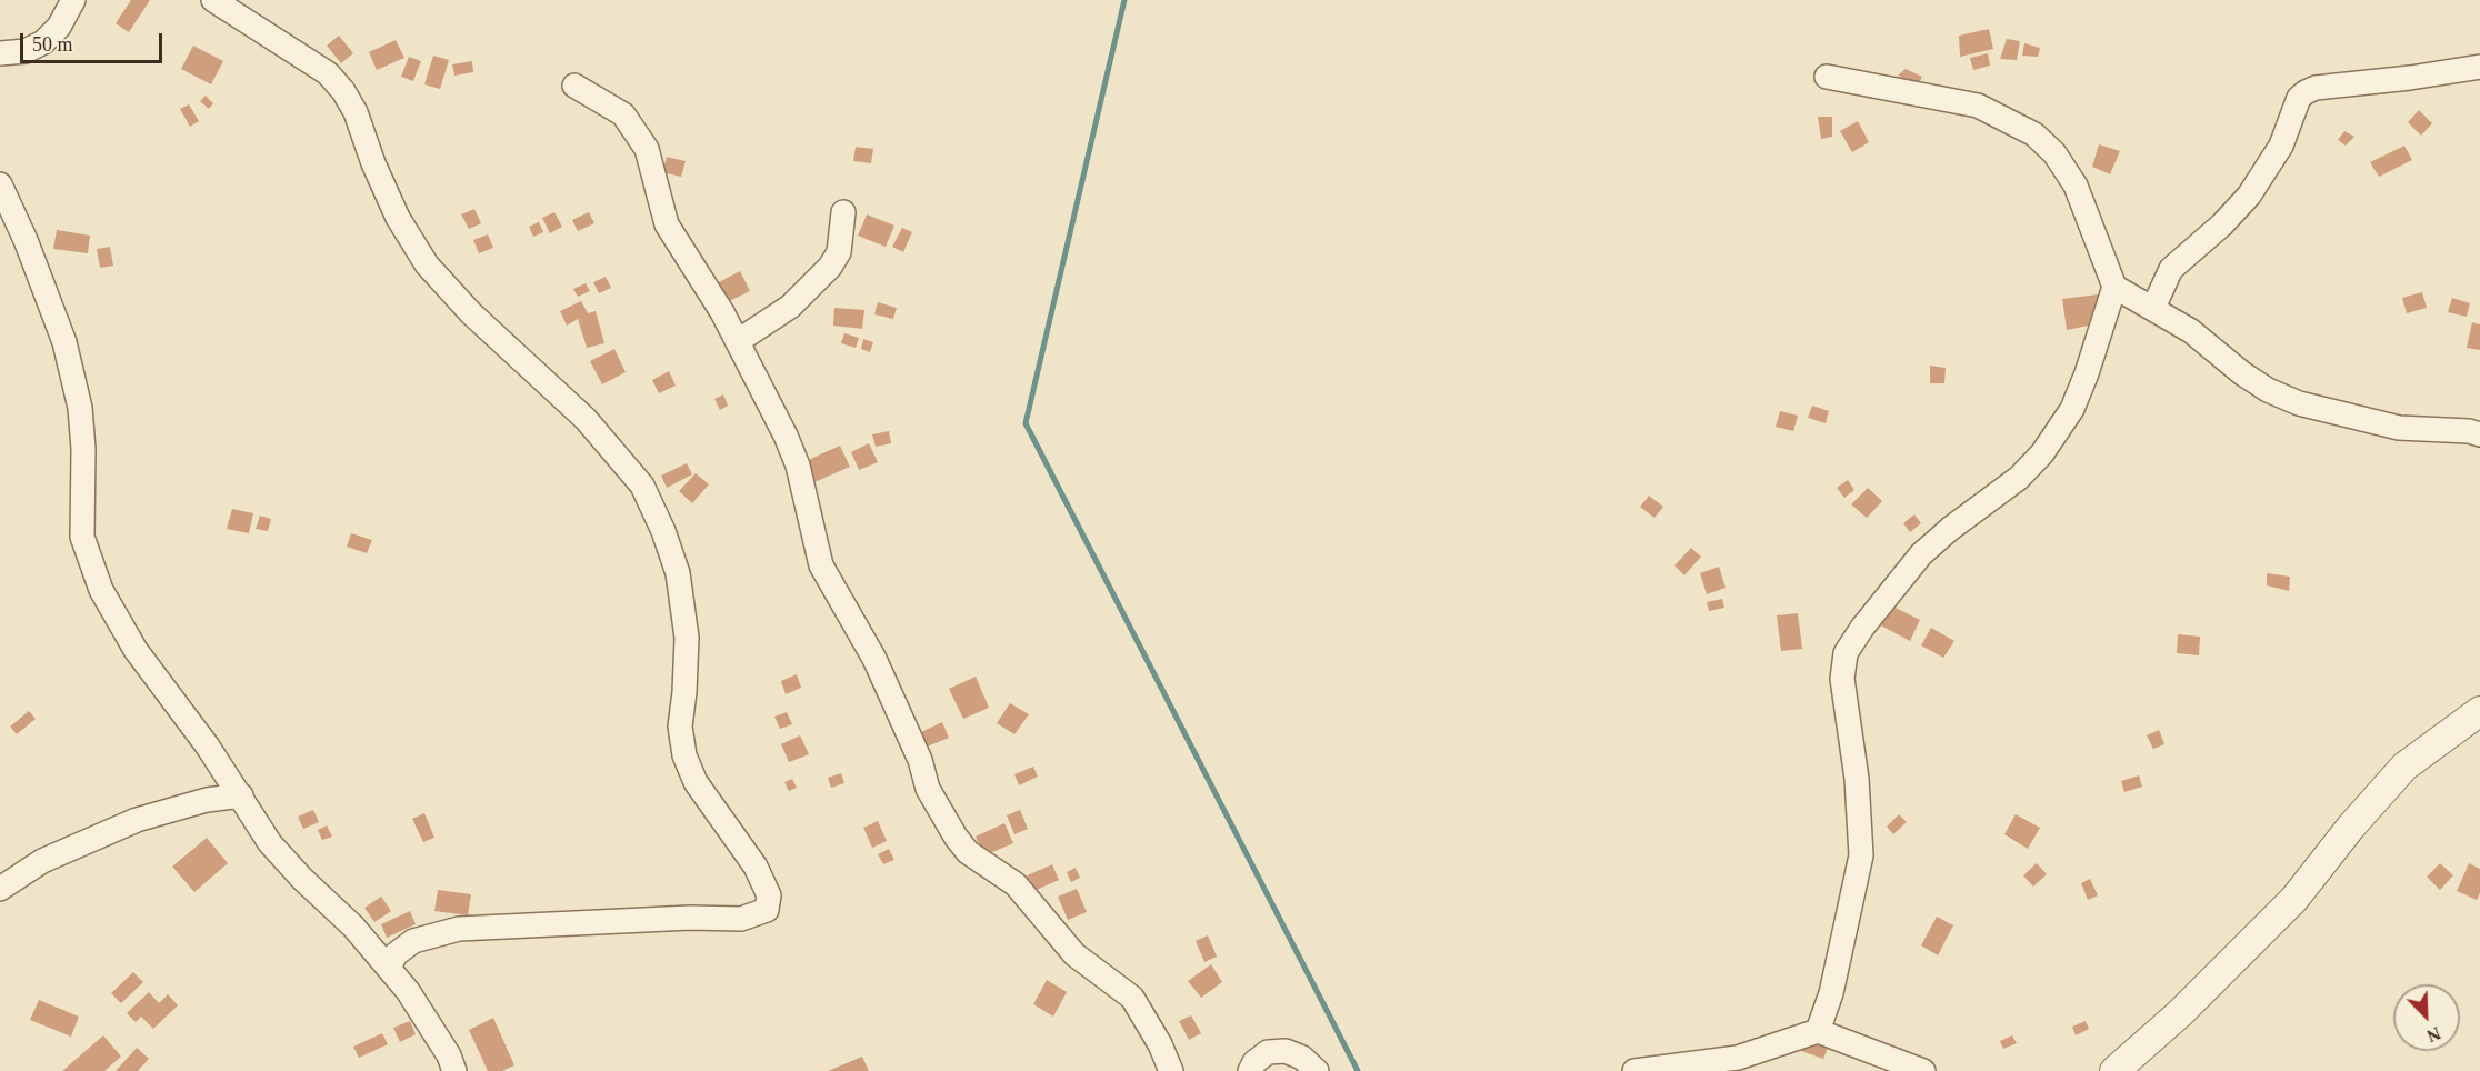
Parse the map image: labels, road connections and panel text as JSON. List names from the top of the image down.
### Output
{
  "scale_bar": "50 m",
  "north": "bottom right"
}
